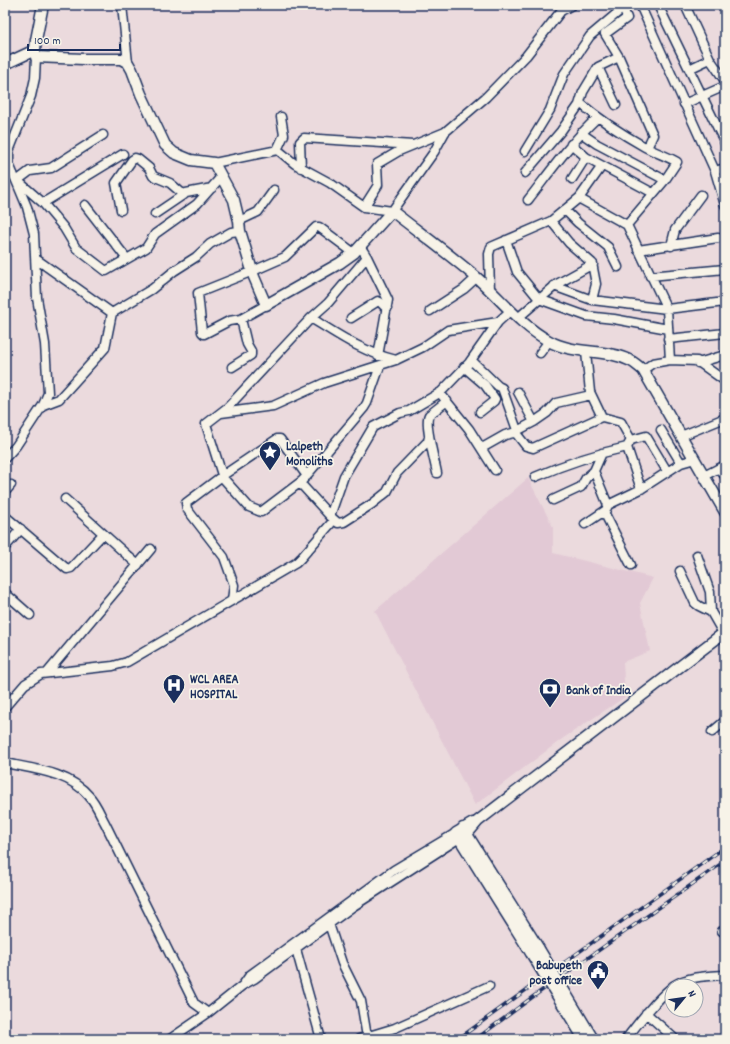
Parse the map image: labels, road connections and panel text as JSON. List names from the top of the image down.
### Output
{
  "places": {
    "place": ["Lalpeth Monoliths"],
    "hospital": ["WCL AREA HOSPITAL"],
    "bank": ["Bank of India"],
    "public building": ["Babupeth post office"]
  },
  "scale_bar": "100 m",
  "north": "top right"
}
